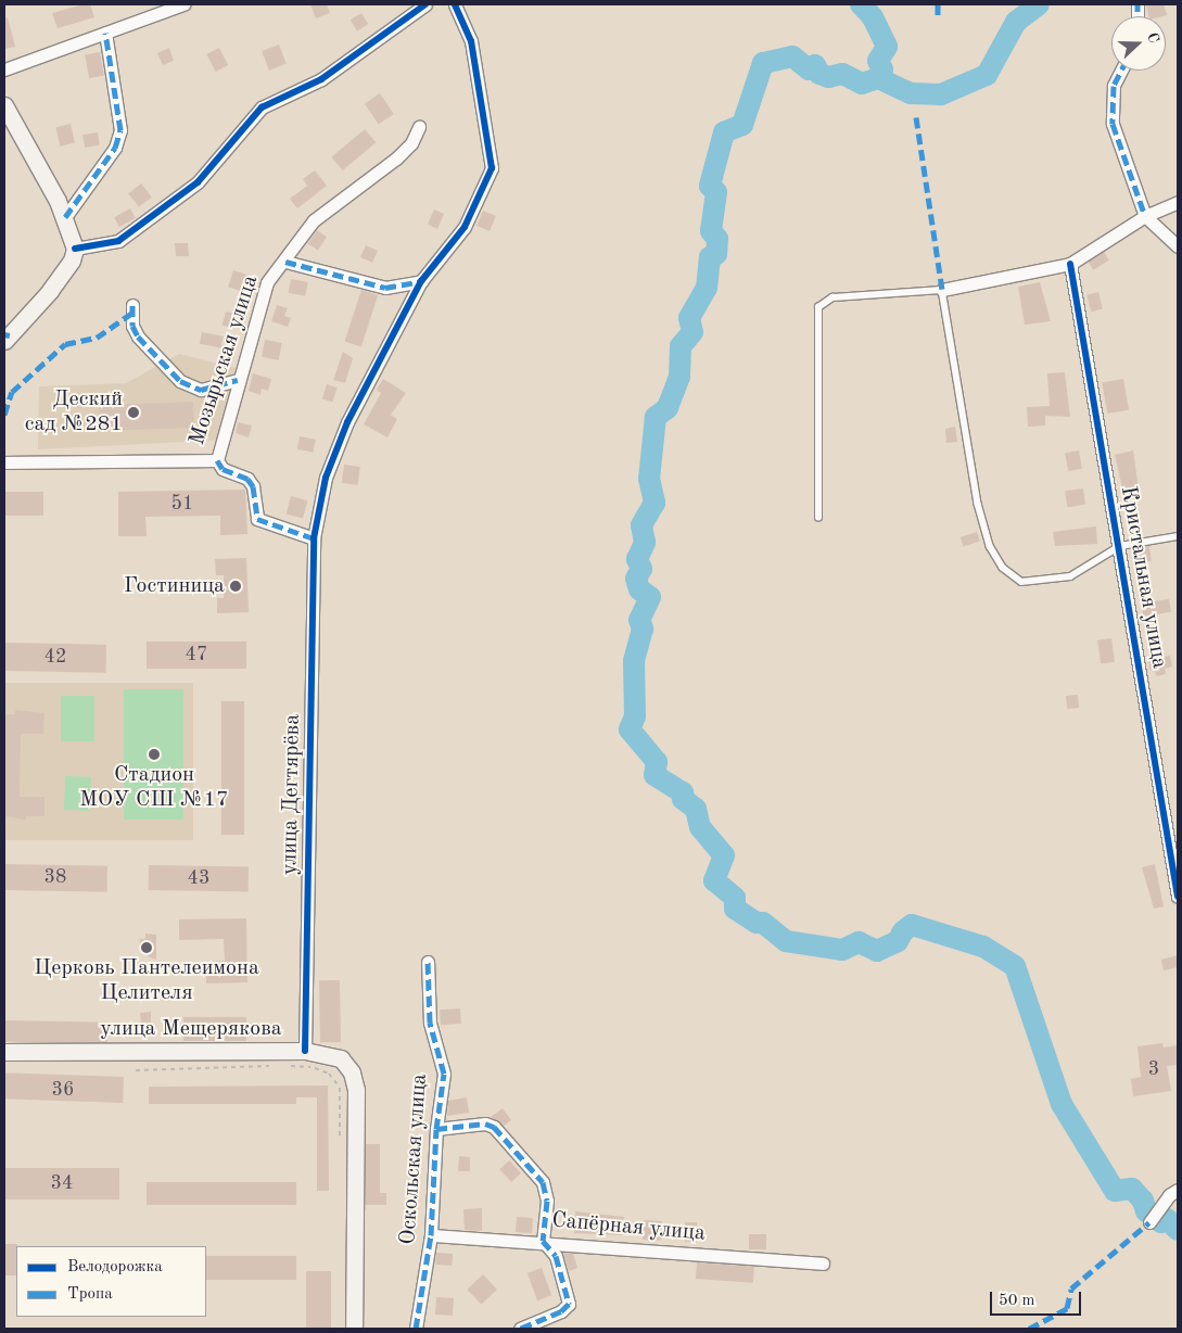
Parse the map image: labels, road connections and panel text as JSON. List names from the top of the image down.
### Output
{
  "streets": {
    "street": [
      "Мозырьская улица",
      "Кристальная улица",
      "улица Дегтярёва",
      "улица Мещерякова",
      "Оскольская улица",
      "Сапёрная улица"
    ]
  },
  "crossings": [
    ["улица Дегтярёва", "улица Мещерякова"],
    ["Оскольская улица", "Сапёрная улица"]
  ],
  "places": [
    "Деский сад №281",
    "Гостиница",
    "Стадион МОУ СШ №17",
    "Церковь Пантелеимона Целителя"
  ],
  "house_numbers": [
    "51",
    "47",
    "42",
    "38",
    "43",
    "3",
    "36",
    "34"
  ],
  "legend": ["Велодорожка", "Тропа"],
  "scale_bar": "50 m",
  "north": "right"
}
